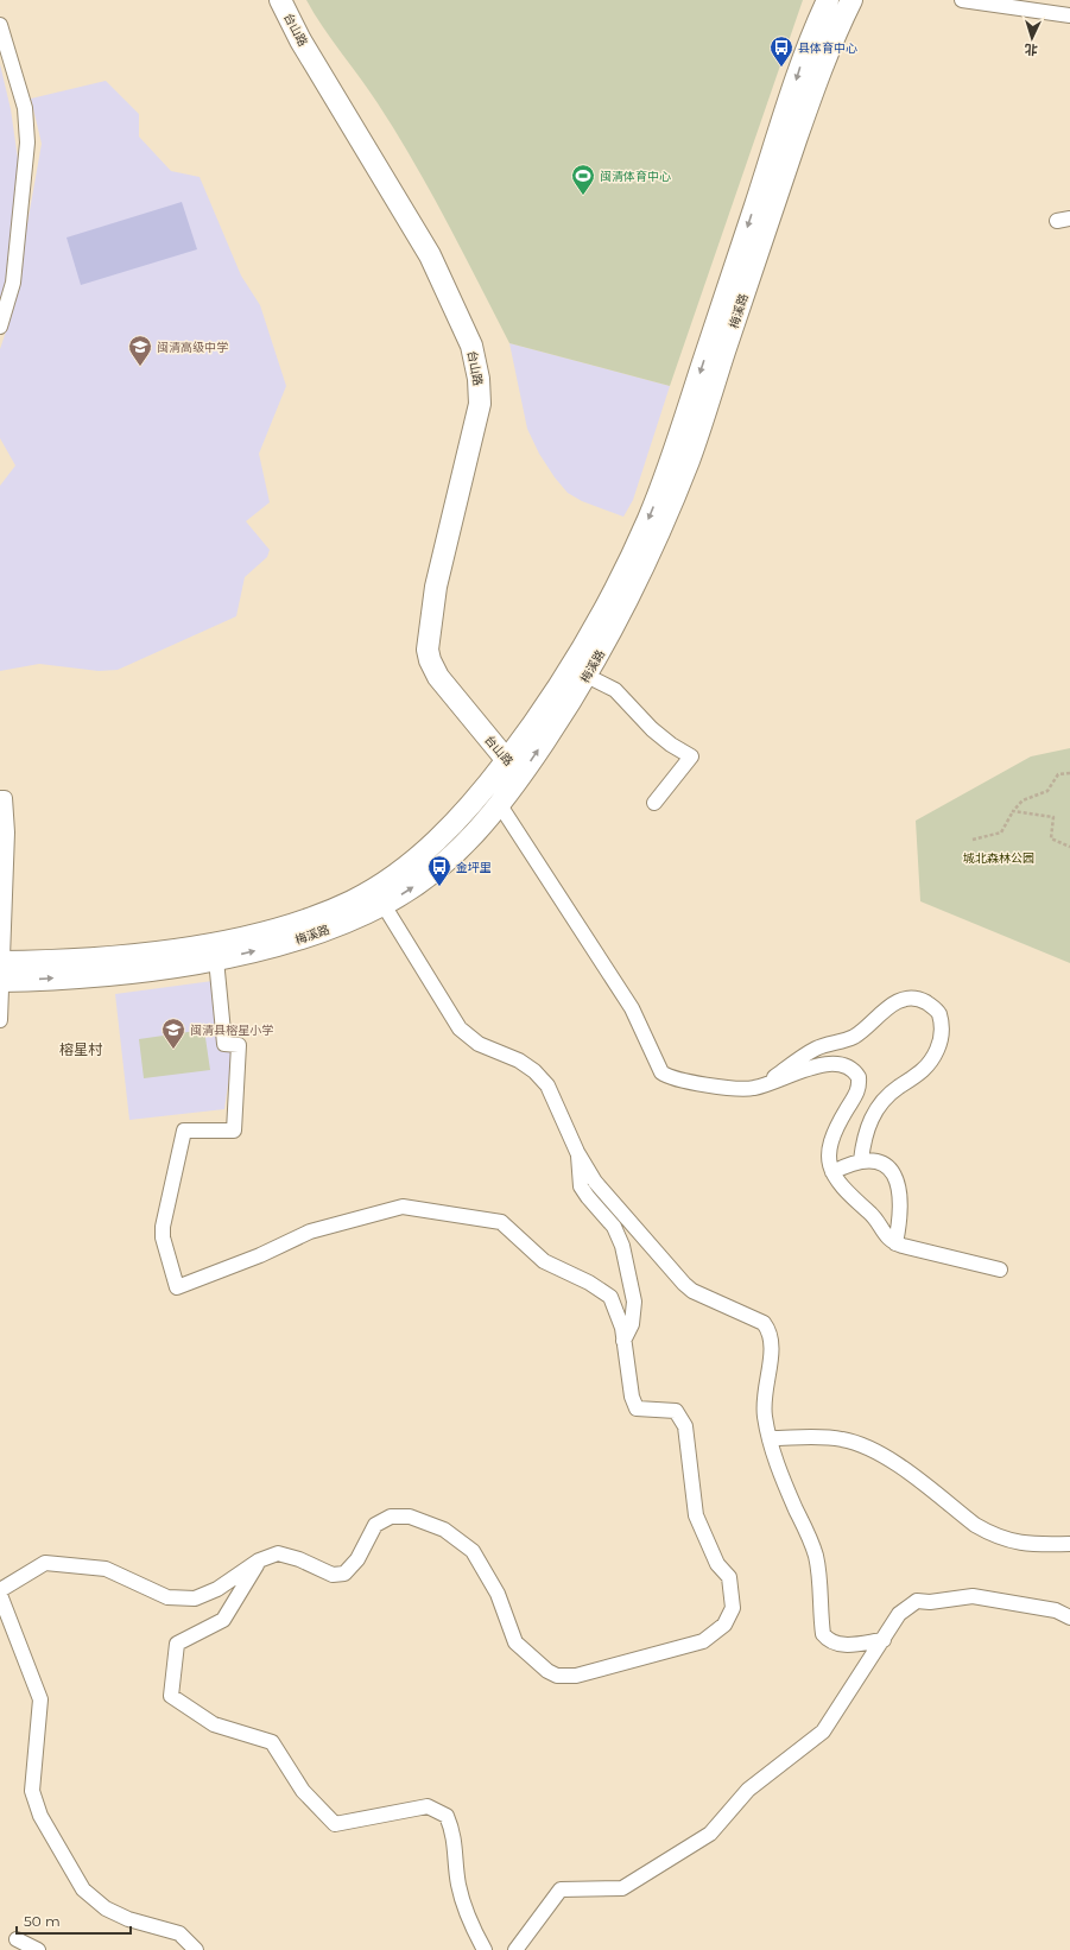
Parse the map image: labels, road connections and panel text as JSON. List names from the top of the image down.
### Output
{
  "streets": {
    "main road": ["台山路", "梅溪路"]
  },
  "crossings": [
    ["台山路", "梅溪路"]
  ],
  "districts": ["榕星村"],
  "parks": ["城北森林公园"],
  "places": {
    "bus stop": ["县体育中心", "金坪里"],
    "sports": ["闽清体育中心"],
    "school or university": ["闽清高级中学", "闽清县榕星小学"]
  },
  "scale_bar": "50 m",
  "north": "bottom"
}
